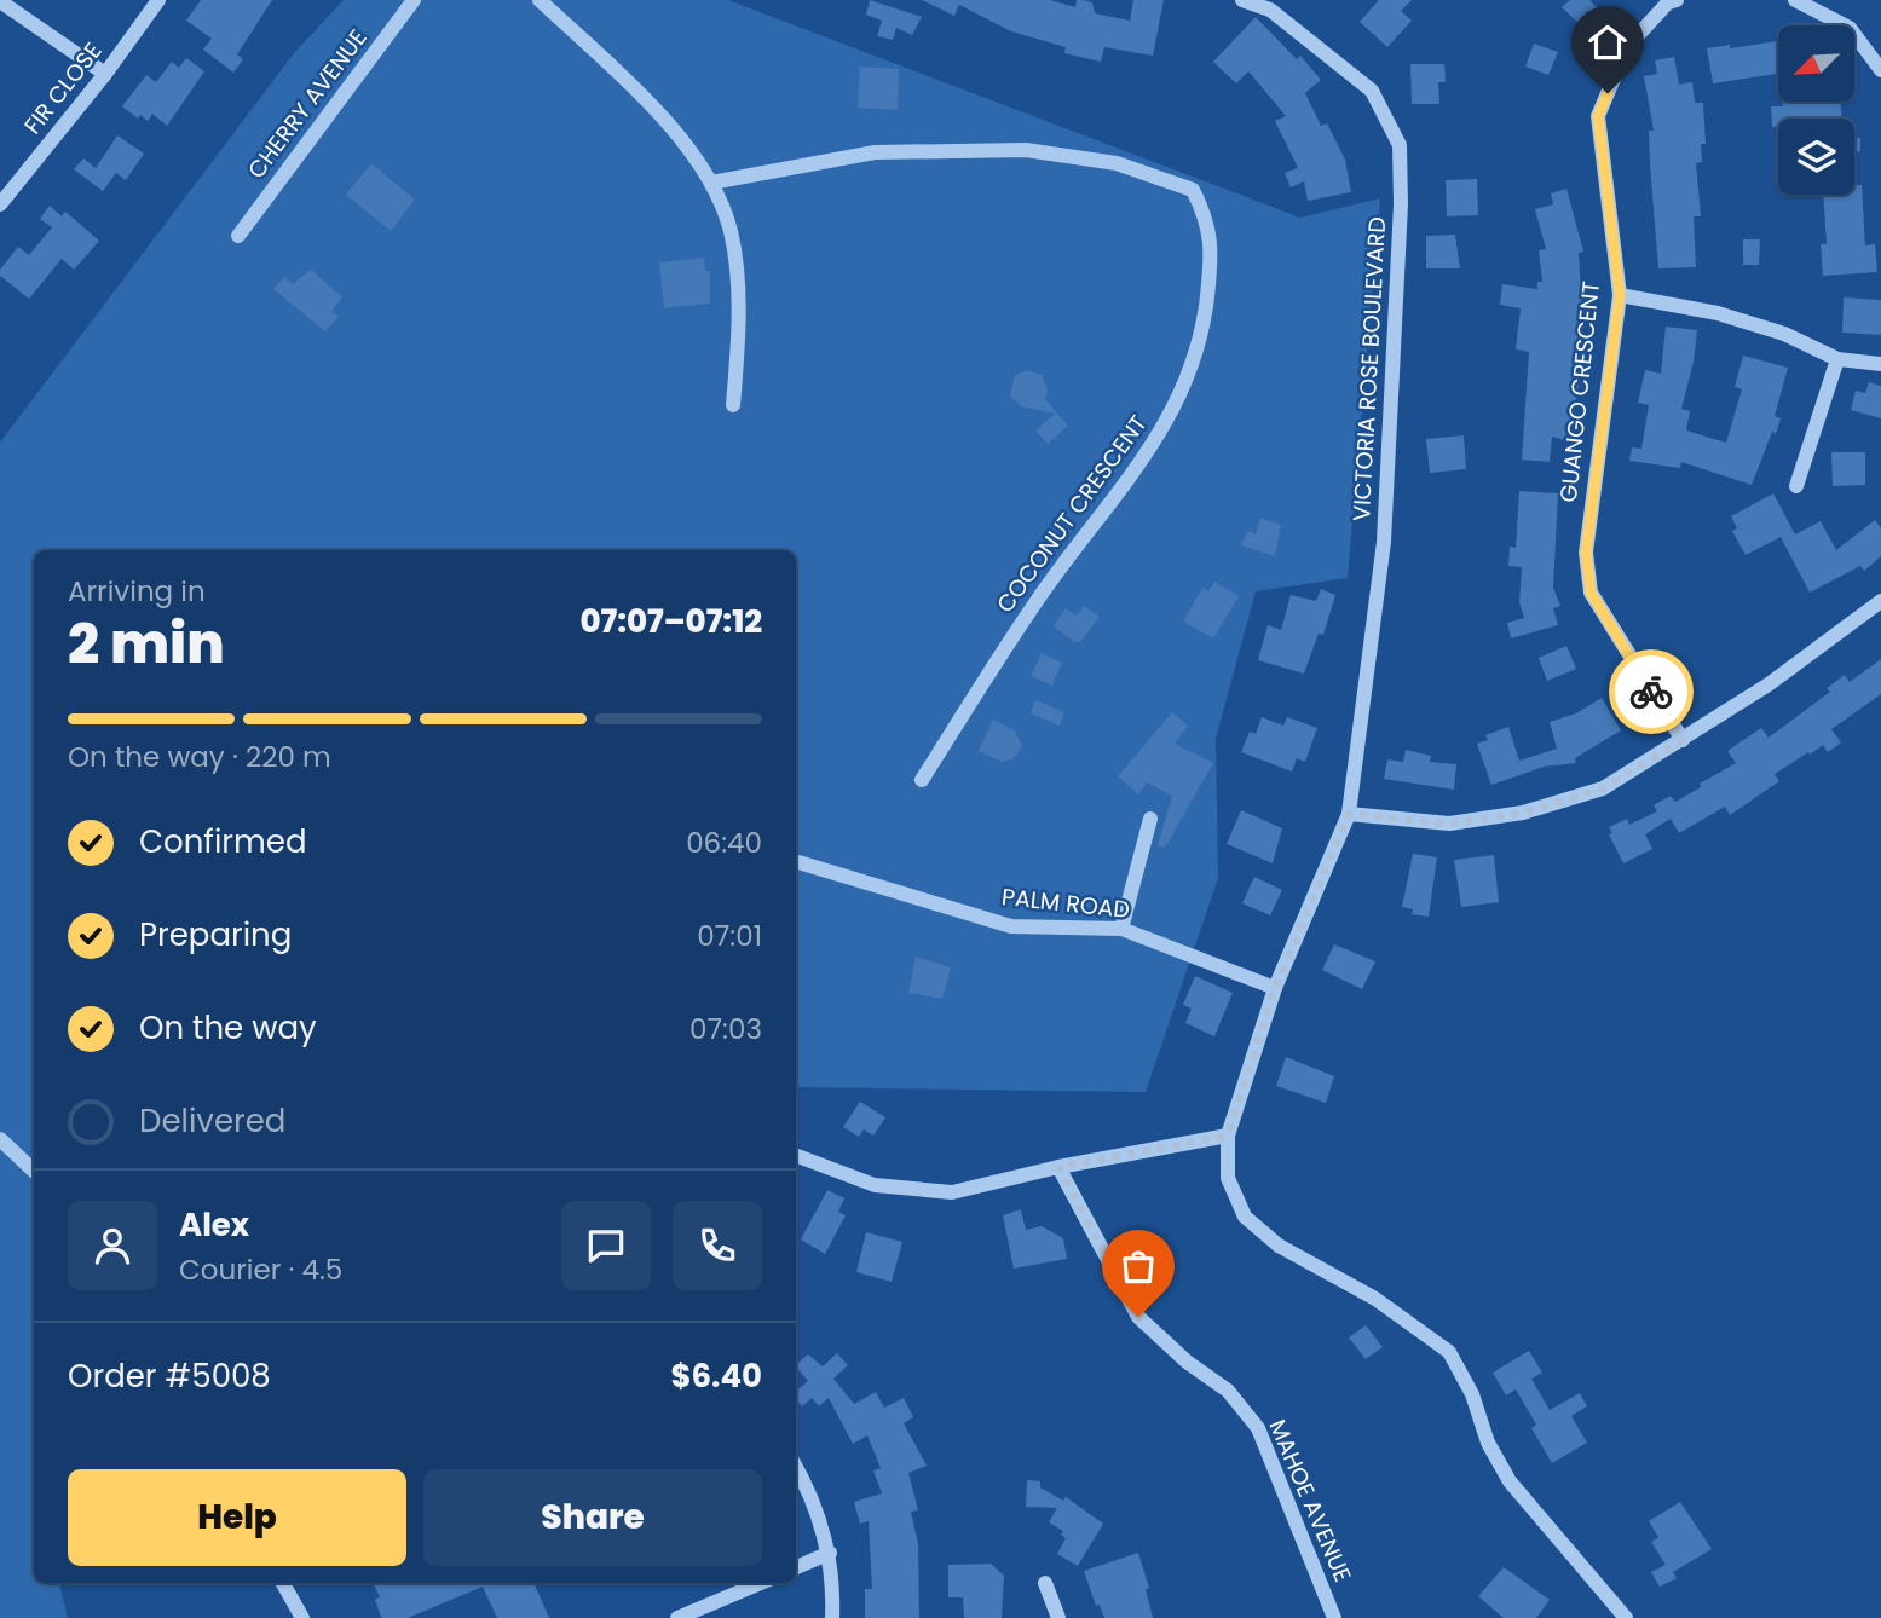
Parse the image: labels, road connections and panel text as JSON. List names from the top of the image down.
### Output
{
  "streets": {
    "street": [
      "FIR CLOSE",
      "CHERRY AVENUE",
      "VICTORIA ROSE BOULEVARD",
      "GUANGO CRESCENT",
      "COCONUT CRESCENT",
      "PALM ROAD",
      "MAHOE AVENUE"
    ]
  },
  "crossings": [
    ["VICTORIA ROSE BOULEVARD", "PALM ROAD"]
  ],
  "north": "bottom left",
  "page": {
    "heading": ["2 min", "Arriving in", "07:07–07:12"],
    "panel": [
      "Alex",
      "Courier · 4.5",
      "Order #5008",
      "$6.40"
    ],
    "bar": "On the way · 220 m",
    "list": [
      ["Confirmed", "06:40"],
      ["Preparing", "07:01"],
      ["On the way", "07:03"],
      "Delivered"
    ],
    "buttons": ["Help", "Share"]
  }
}
